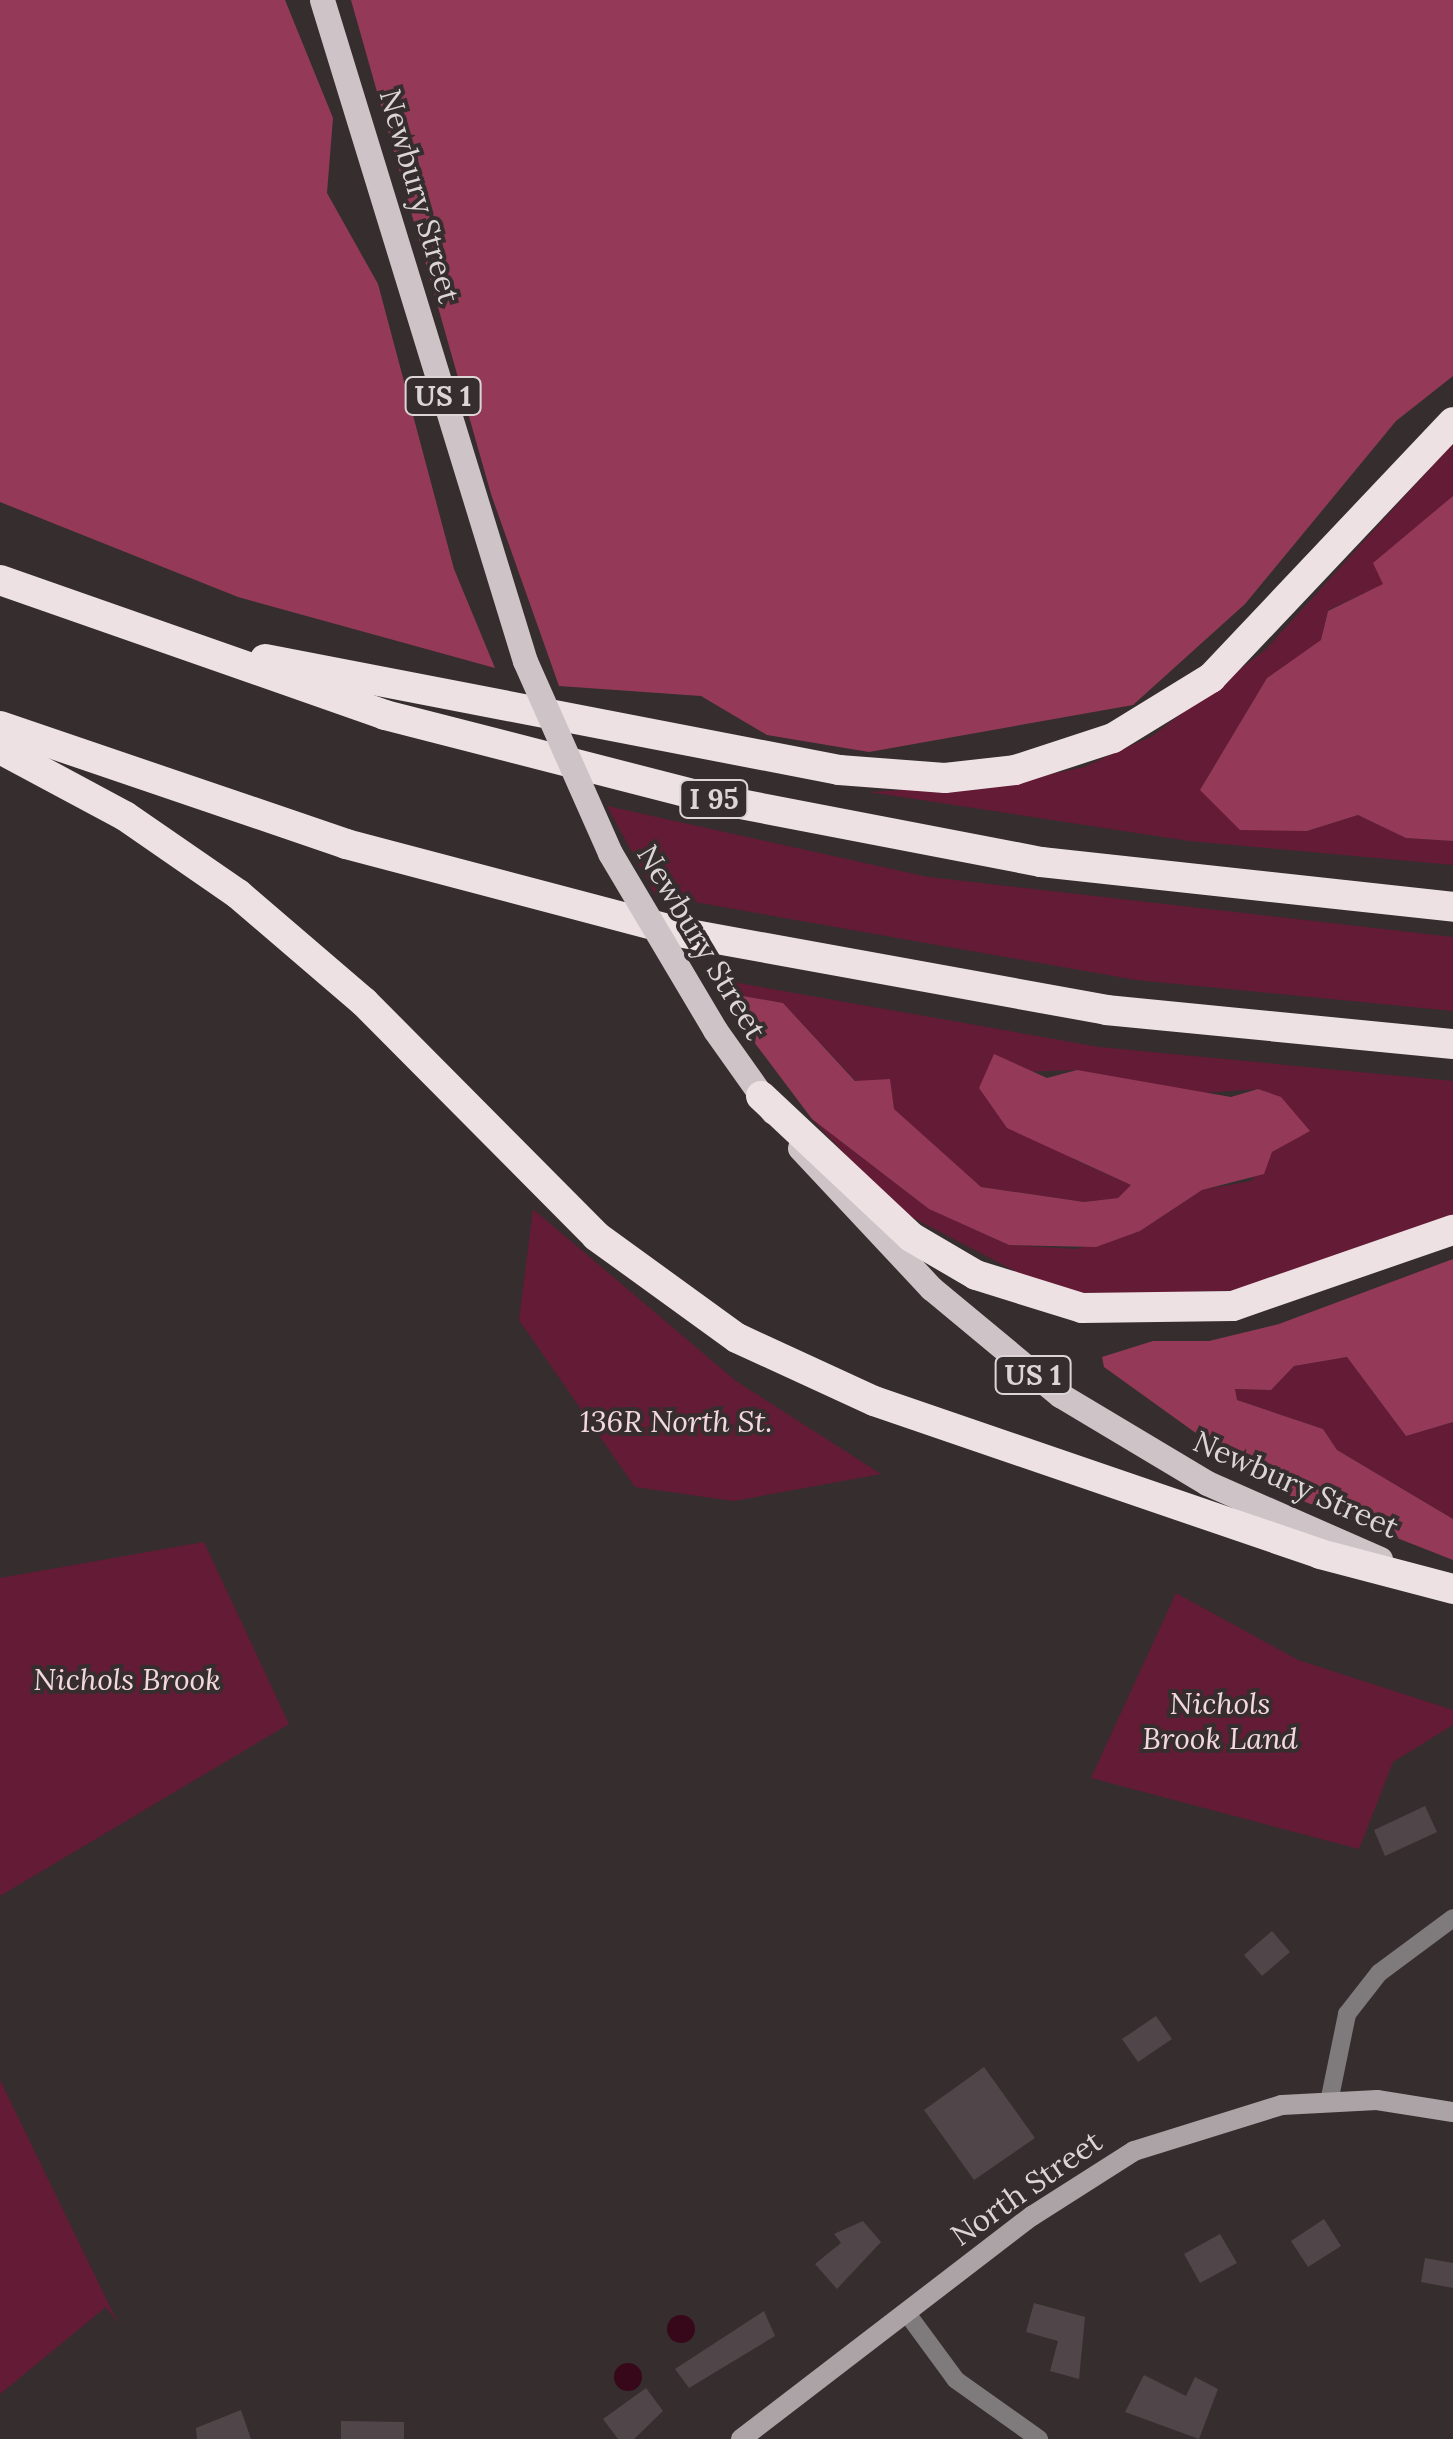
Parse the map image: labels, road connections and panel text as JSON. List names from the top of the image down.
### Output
{
  "streets": {
    "highway": ["I 95"],
    "main road": ["Newbury Street", "US 1"],
    "street": ["North Street"]
  },
  "parks": ["136R North St.", "Nichols Brook", "Nichols Brook Land"]
}
